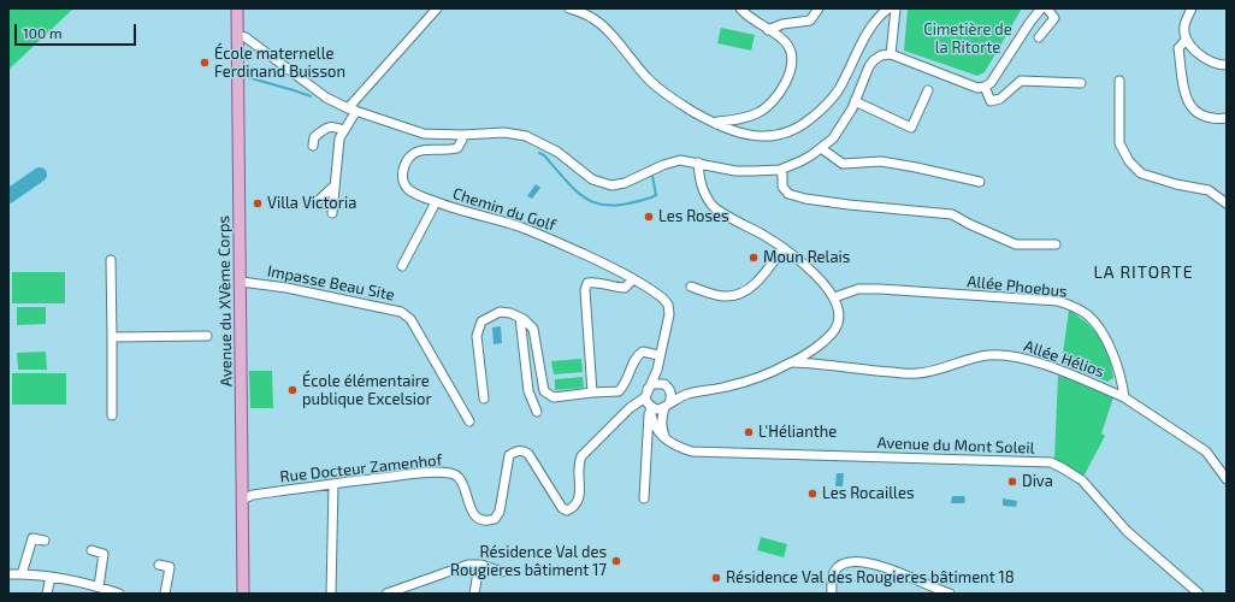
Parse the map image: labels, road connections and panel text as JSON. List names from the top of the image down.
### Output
{
  "streets": {
    "main road": ["Avenue du XVème Corps"],
    "street": [
      "Chemin du Golf",
      "Impasse Beau Site",
      "Allée Phoebus",
      "Allée Hélios",
      "Avenue du Mont Soleil",
      "Rue Docteur Zamenhof"
    ]
  },
  "crossings": [
    ["Chemin du Golf", "Avenue du Mont Soleil"],
    ["Chemin du Golf", "Rue Docteur Zamenhof"],
    ["Impasse Beau Site", "Avenue du XVème Corps"],
    ["Allée Phoebus", "Allée Hélios"],
    ["Avenue du XVème Corps", "Rue Docteur Zamenhof"],
    ["Avenue du Mont Soleil", "Rue Docteur Zamenhof"]
  ],
  "districts": ["LA RITORTE"],
  "parks": ["Cimetière de la Ritorte"],
  "places": [
    "École maternelle Ferdinand Buisson",
    "Villa Victoria",
    "Les Roses",
    "Moun Relais",
    "École élémentaire publique Excelsior",
    "L'Hélianthe",
    "Diva",
    "Les Rocailles",
    "Résidence Val des Rougieres bâtiment 17",
    "Résidence Val des Rougieres bâtiment 18"
  ],
  "scale_bar": "100 m"
}
